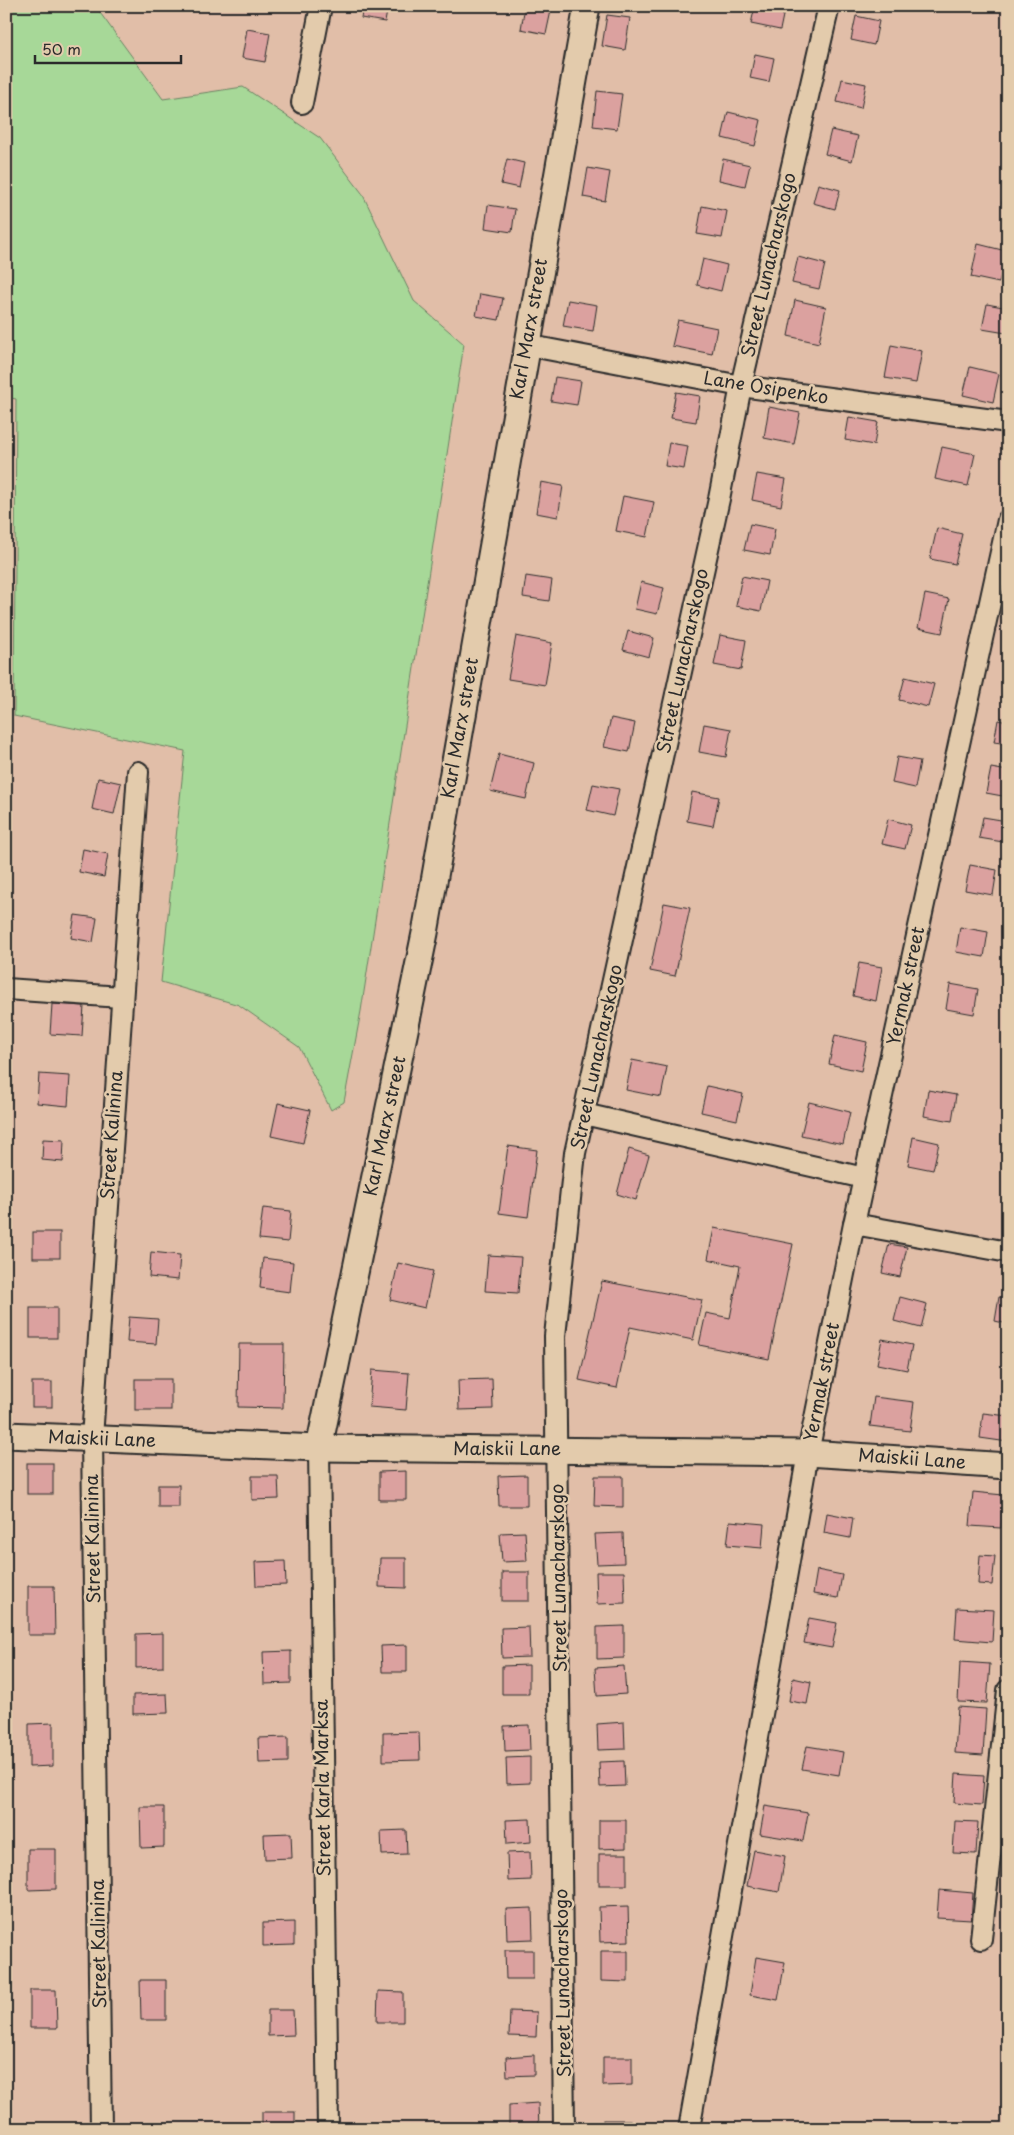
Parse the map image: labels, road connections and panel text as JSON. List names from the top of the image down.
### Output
{
  "streets": {
    "main road": ["Karl Marx street", "Maiskii Lane"],
    "street": [
      "Street Lunacharskogo",
      "Lane Osipenko",
      "Yermak street",
      "Street Kalinina",
      "Street Karla Marksa"
    ]
  },
  "crossings": [
    ["Street Lunacharskogo", "Lane Osipenko"],
    ["Street Lunacharskogo", "Maiskii Lane"],
    ["Karl Marx street", "Lane Osipenko"],
    ["Karl Marx street", "Maiskii Lane"],
    ["Karl Marx street", "Street Karla Marksa"],
    ["Yermak street", "Maiskii Lane"],
    ["Street Kalinina", "Maiskii Lane"],
    ["Maiskii Lane", "Street Karla Marksa"]
  ],
  "scale_bar": "50 m"
}
